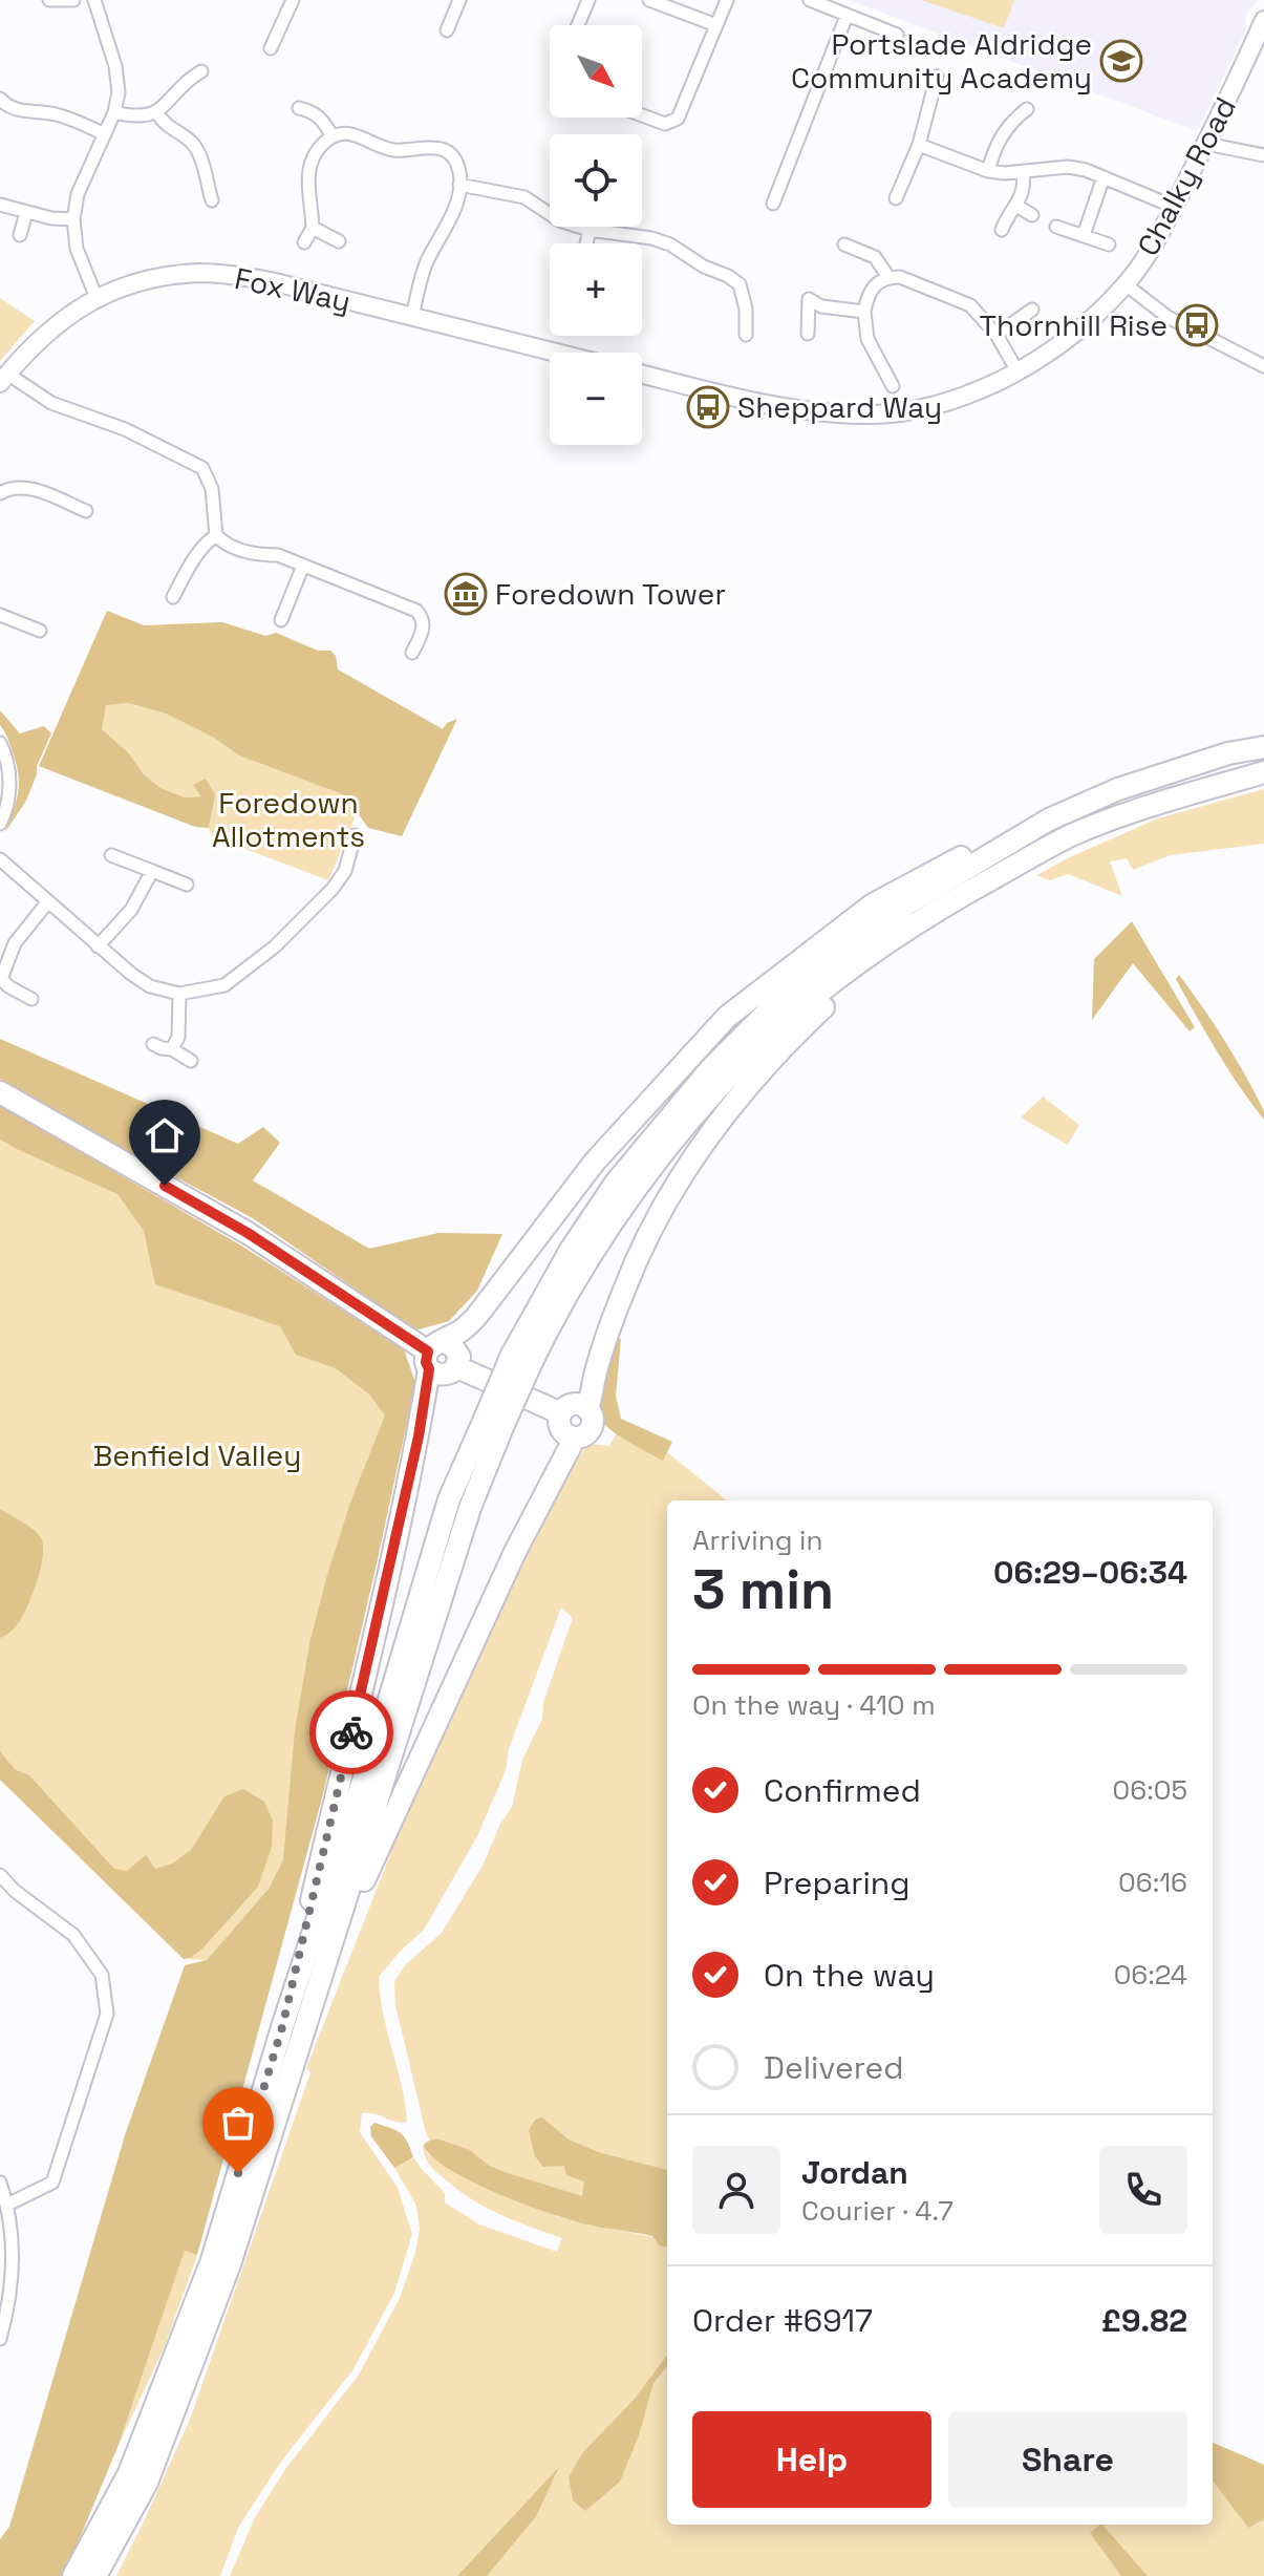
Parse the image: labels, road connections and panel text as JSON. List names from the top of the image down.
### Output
{
  "streets": {
    "street": ["Chalky Road", "Fox Way"]
  },
  "parks": ["Foredown Allotments", "Benfield Valley"],
  "places": {
    "school or university": ["Portslade Aldridge Community Academy"],
    "bus stop": ["Thornhill Rise", "Sheppard Way"],
    "museum": ["Foredown Tower"]
  },
  "north": "bottom right",
  "page": {
    "map_buttons": ["+", "−"],
    "heading": ["3 min", "Arriving in", "06:29–06:34"],
    "panel": [
      "Jordan",
      "Courier · 4.7",
      "Order #6917",
      "£9.82"
    ],
    "bar": "On the way · 410 m",
    "list": [
      ["Confirmed", "06:05"],
      ["Preparing", "06:16"],
      ["On the way", "06:24"],
      "Delivered"
    ],
    "buttons": ["Help", "Share"]
  }
}
